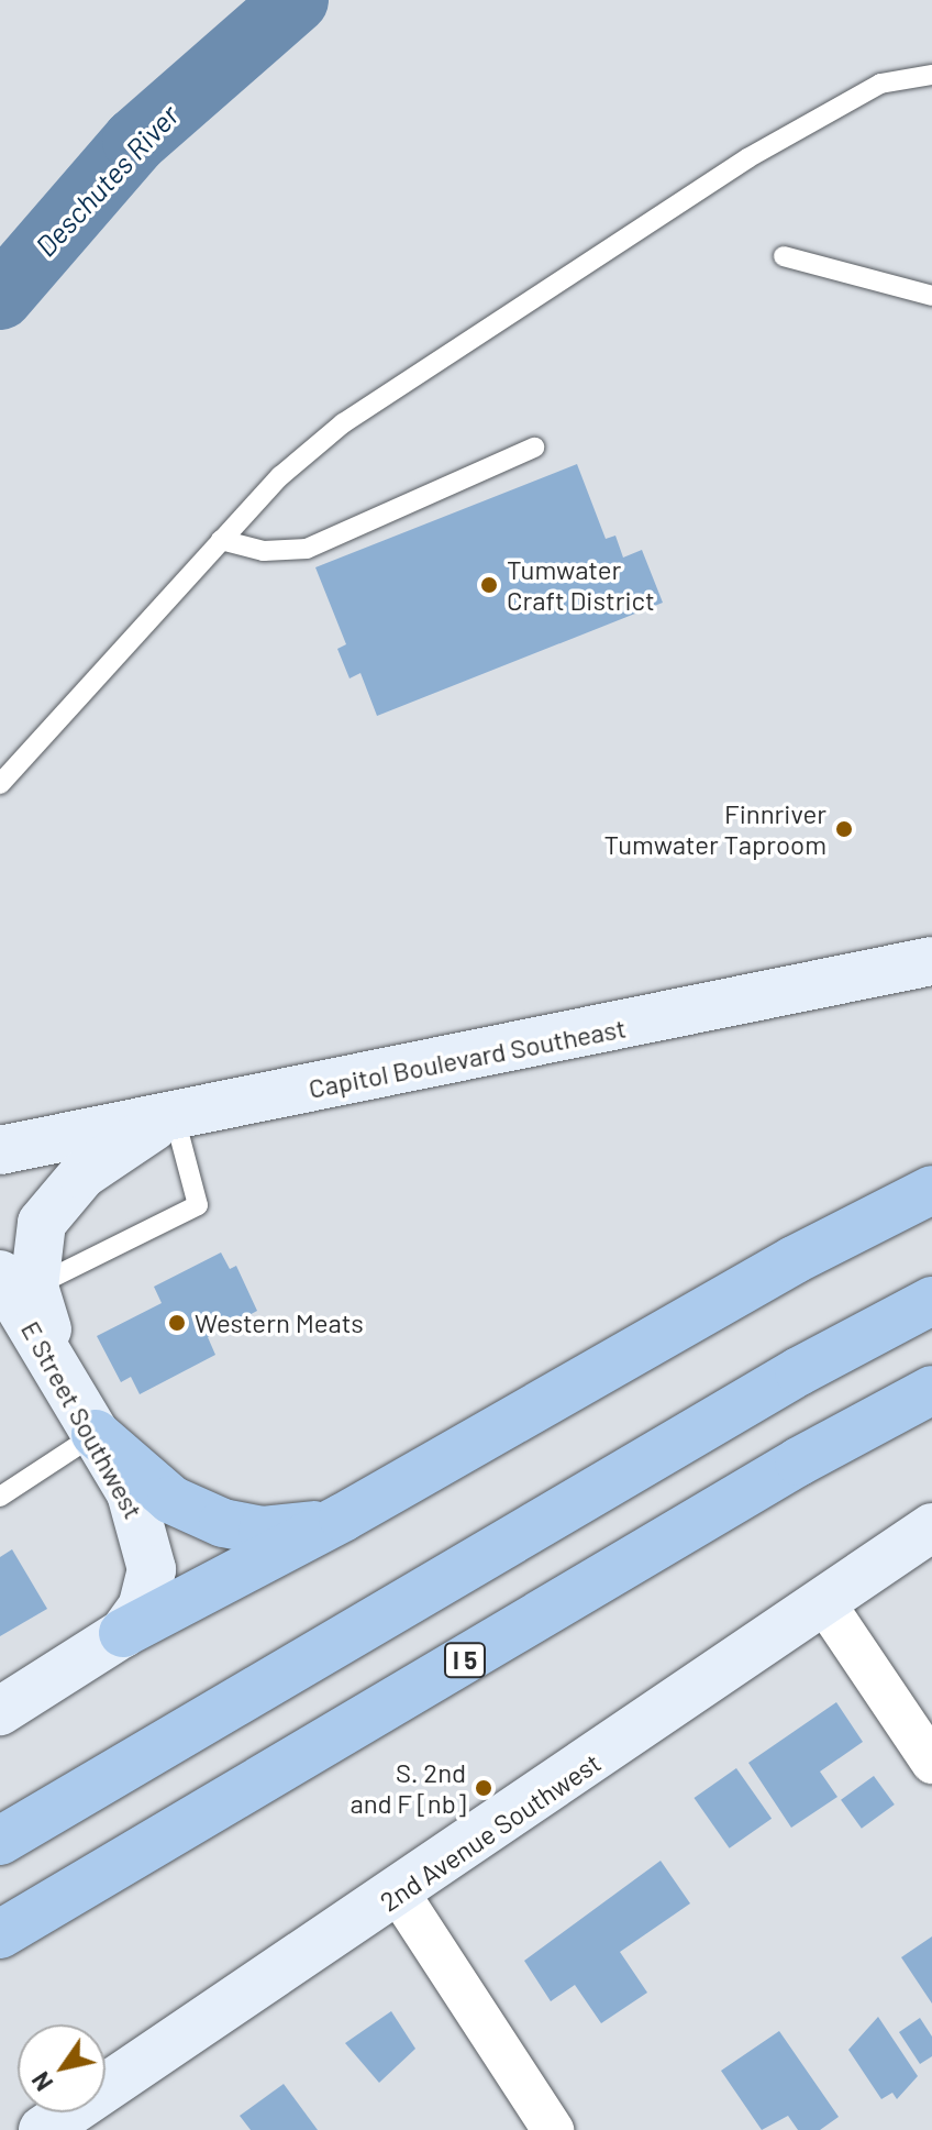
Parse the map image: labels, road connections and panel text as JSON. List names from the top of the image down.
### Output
{
  "streets": {
    "highway": ["I 5"],
    "main road": ["Capitol Boulevard Southeast", "E Street Southwest", "2nd Avenue Southwest"]
  },
  "water": ["Deschutes River"],
  "places": [
    "Tumwater Craft District",
    "Finnriver Tumwater Taproom",
    "Western Meats",
    "S. 2nd and F [nb]"
  ],
  "north": "bottom left"
}
